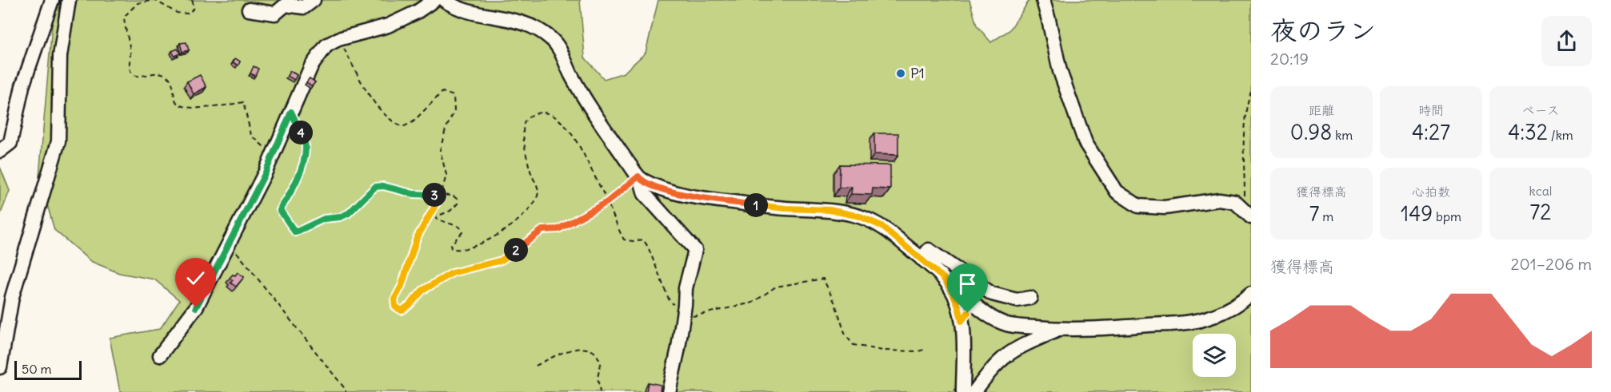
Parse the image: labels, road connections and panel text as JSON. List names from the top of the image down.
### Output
{
  "places": ["P1"],
  "scale_bar": "50 m",
  "page": {
    "heading": ["夜のラン", "20:19"],
    "stats": [
      ["距離", "0.98 km"],
      ["時間", "4:27"],
      ["ペース", "4:32 /km"],
      ["獲得標高", "7 m"],
      ["心拍数", "149 bpm"],
      ["kcal", "72"]
    ],
    "pins": [
      "4",
      "3",
      "1",
      "2"
    ],
    "chart": ["獲得標高", "201–206 m"],
    "scale": "50 m"
  }
}
